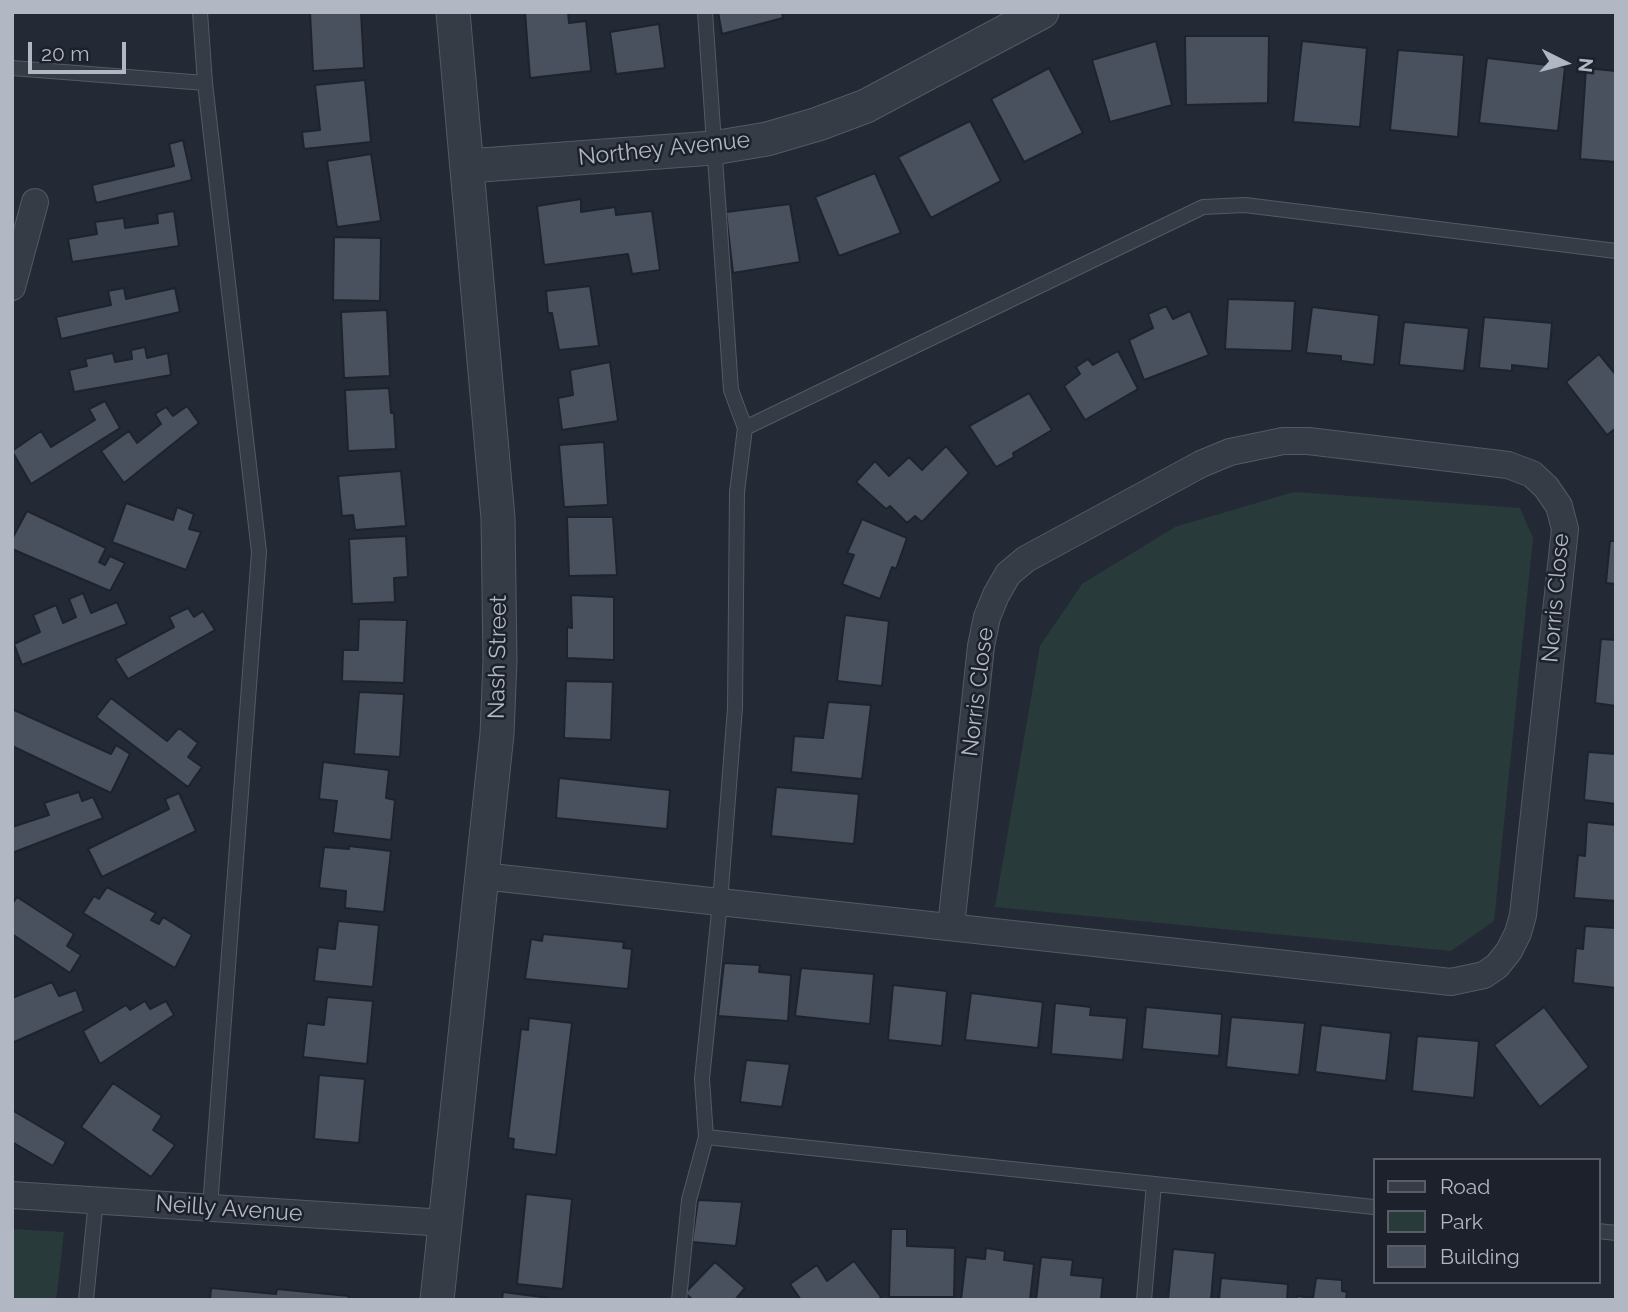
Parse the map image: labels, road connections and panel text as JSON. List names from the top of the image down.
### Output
{
  "streets": {
    "street": [
      "Northey Avenue",
      "Norris Close",
      "Nash Street",
      "Neilly Avenue"
    ]
  },
  "crossings": [
    ["Northey Avenue", "Nash Street"],
    ["Norris Close", "Nash Street"],
    ["Nash Street", "Neilly Avenue"]
  ],
  "legend": ["Road", "Park", "Building"],
  "scale_bar": "20 m",
  "north": "right"
}
